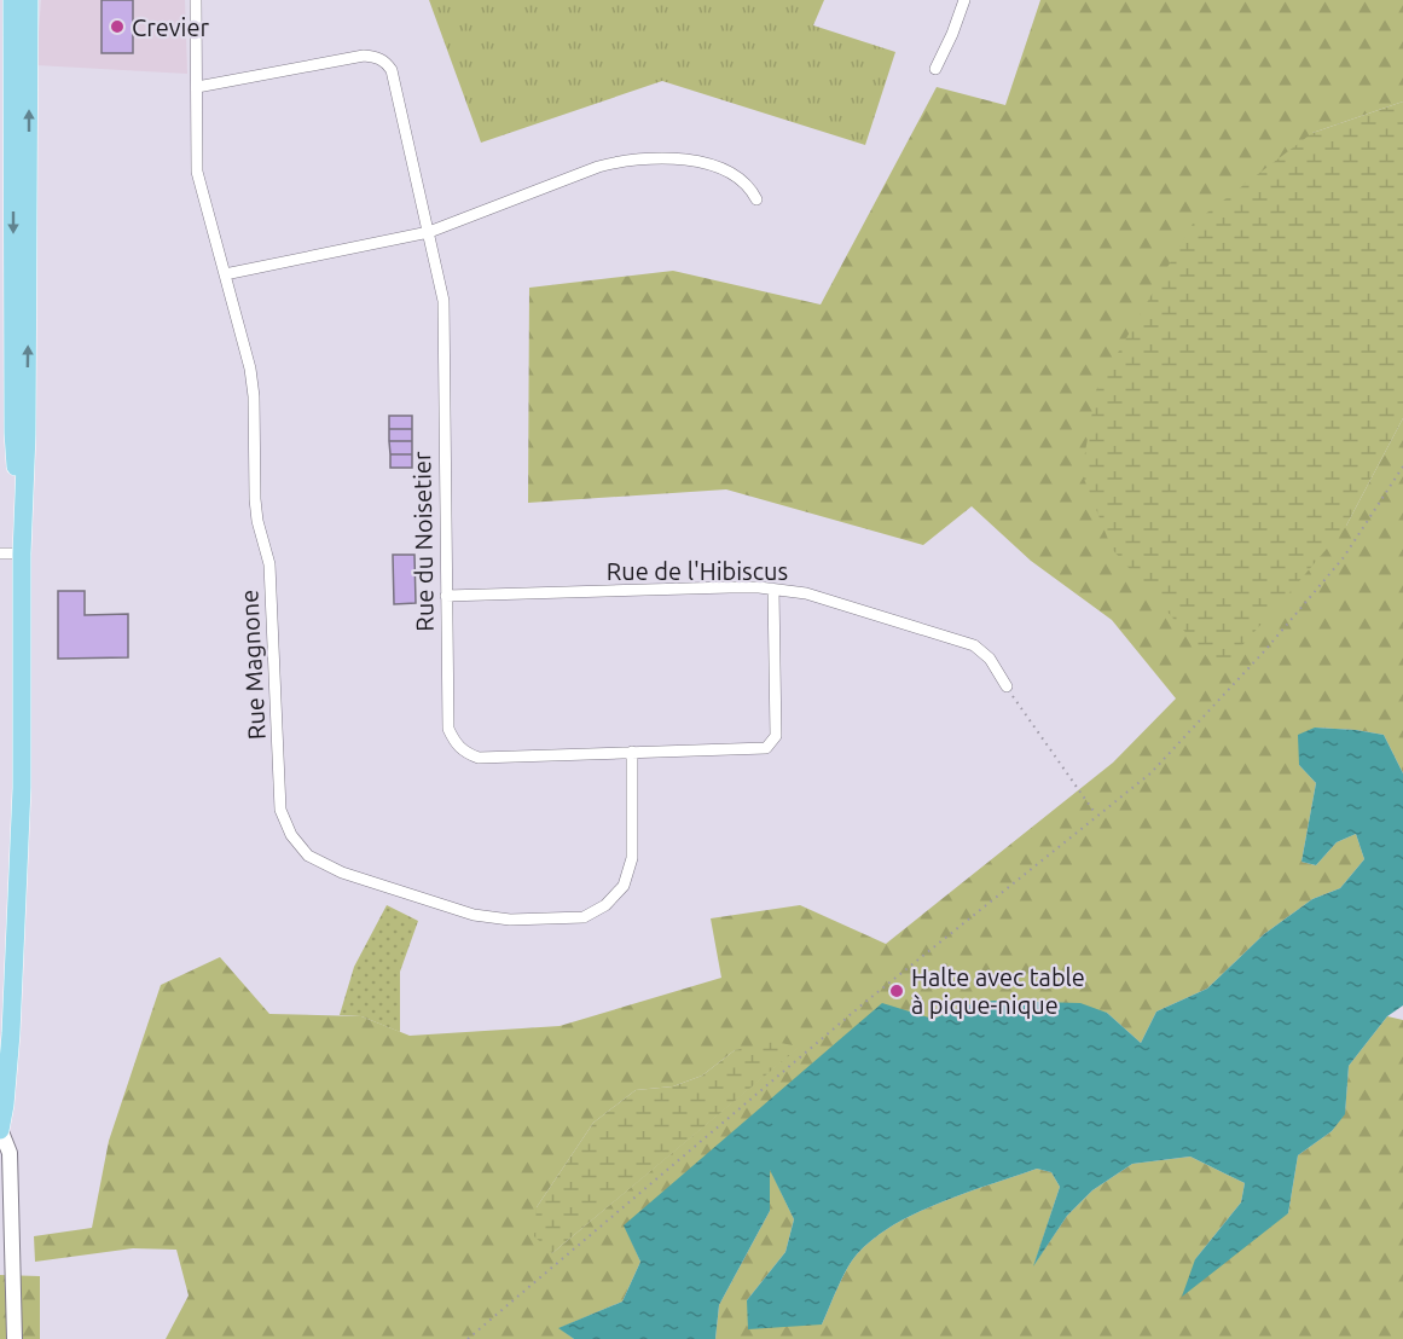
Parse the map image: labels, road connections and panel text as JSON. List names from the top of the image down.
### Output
{
  "streets": {
    "street": ["Rue du Noisetier", "Rue de l'Hibiscus", "Rue Magnone"]
  },
  "crossings": [
    ["Rue du Noisetier", "Rue de l'Hibiscus"],
    ["Rue du Noisetier", "Rue Magnone"]
  ],
  "places": ["Crevier", "Halte avec table à pique-nique"]
}
